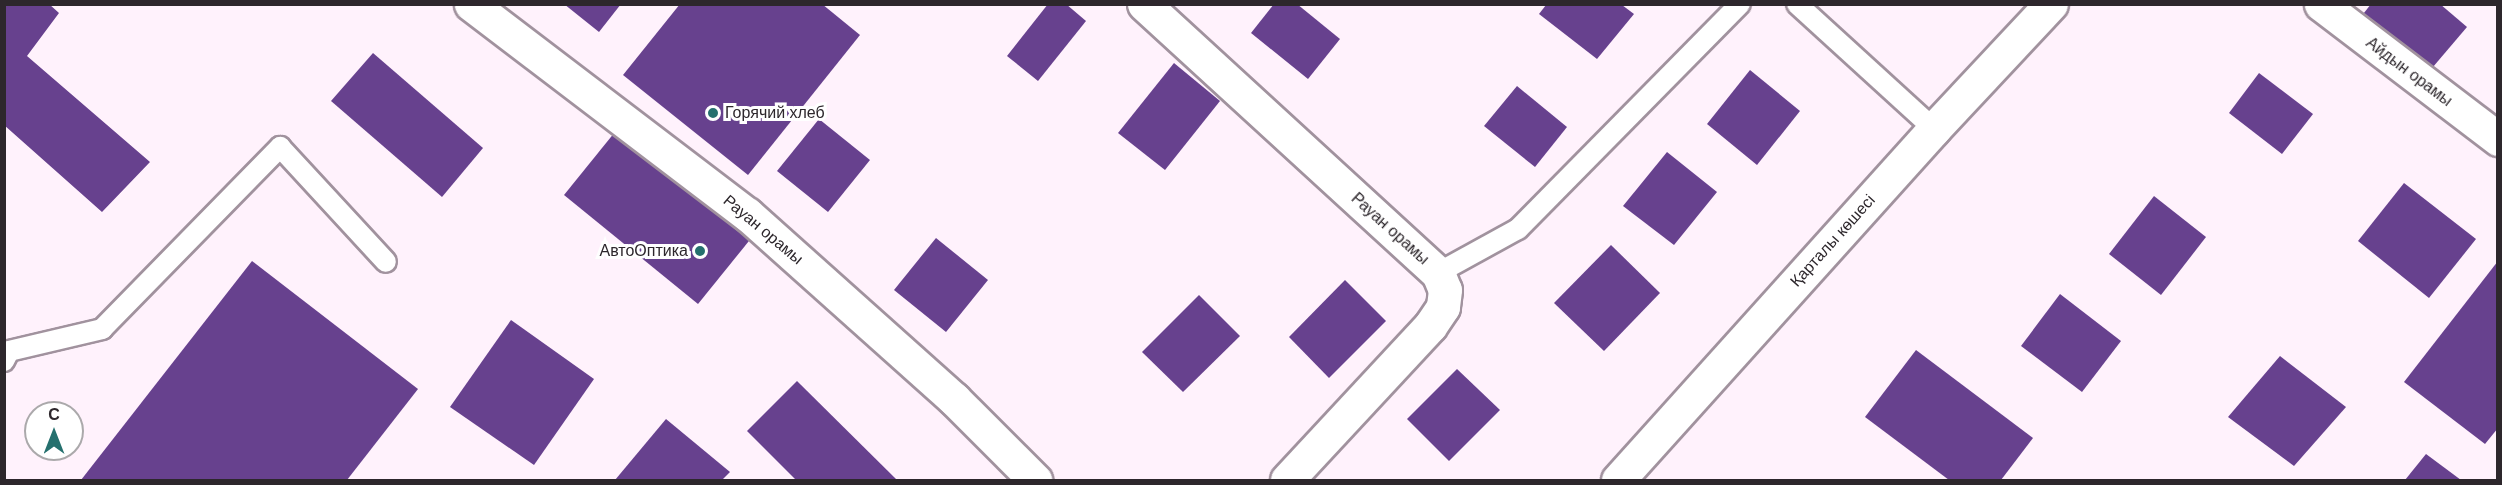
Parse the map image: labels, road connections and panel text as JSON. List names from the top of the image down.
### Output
{
  "streets": {
    "street": ["Айдын орамы", "Рауан орамы", "Қарталы көшесі"]
  },
  "places": ["Горячий хлеб", "АвтоОптика"],
  "north": "top"
}
